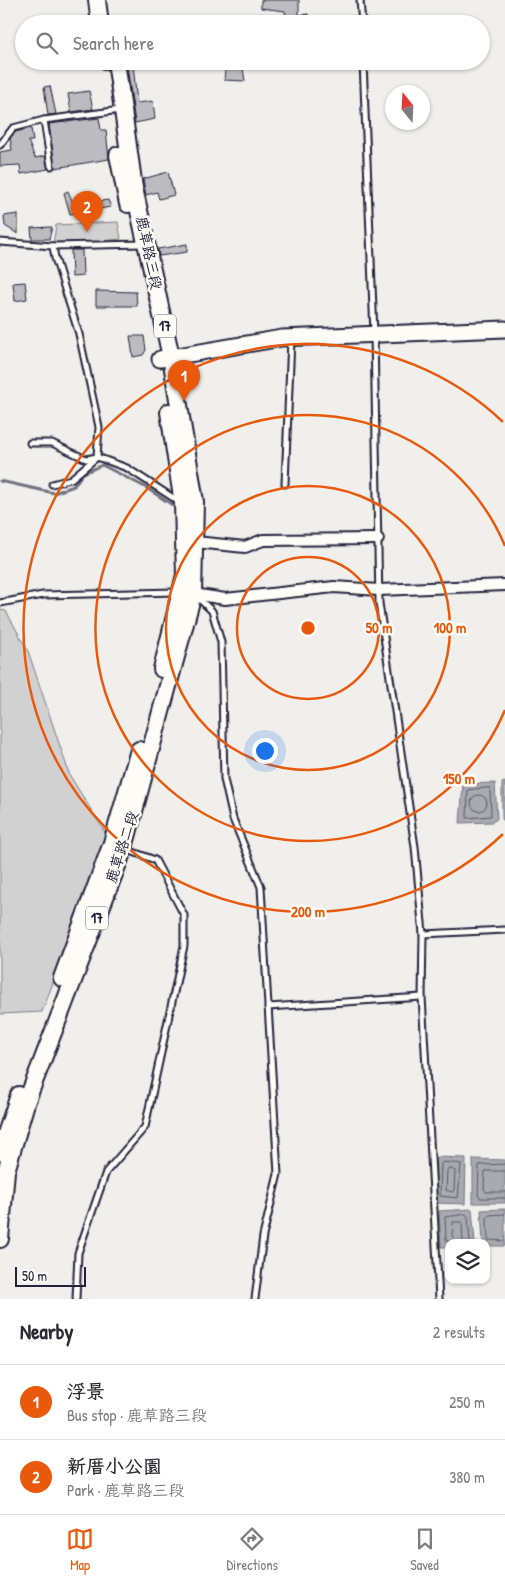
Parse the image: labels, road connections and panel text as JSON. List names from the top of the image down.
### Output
{
  "streets": {
    "main road": ["鹿草路三段", "17", "鹿草路二段"]
  },
  "crossings": [
    ["鹿草路三段", "鹿草路二段"]
  ],
  "scale_bar": "50 m",
  "north": "top",
  "page": {
    "search": "Search here",
    "pins": ["2", "1"],
    "scale": "50 m",
    "heading": ["Nearby", "2 results"],
    "list": [
      {
        "mark": "1",
        "name": "浮景",
        "note": "Bus stop · 鹿草路三段",
        "value": "250 m"
      },
      {
        "mark": "2",
        "name": "新厝小公園",
        "note": "Park · 鹿草路三段",
        "value": "380 m"
      }
    ],
    "nav": ["Map", "Directions", "Saved"]
  },
  "rings": [
    "50 m",
    "100 m",
    "150 m",
    "200 m"
  ]
}
